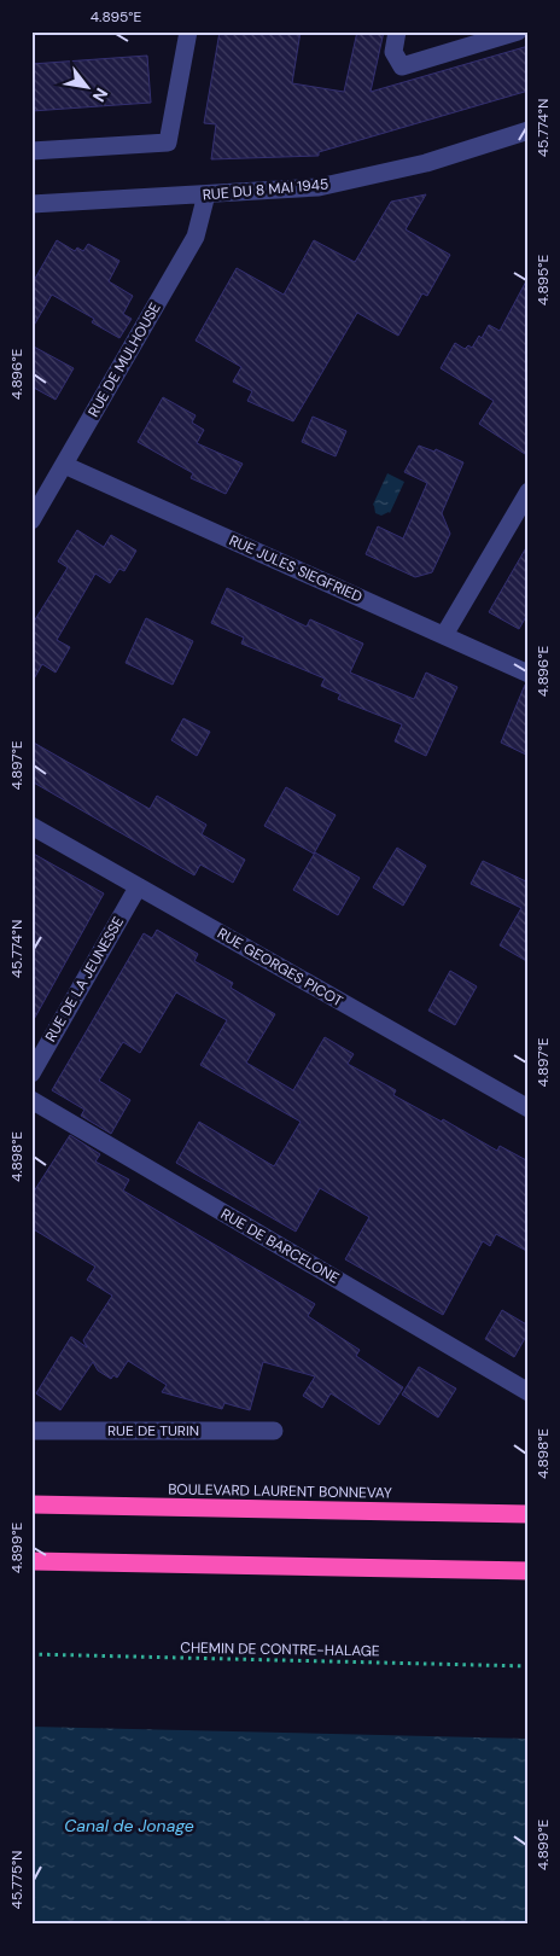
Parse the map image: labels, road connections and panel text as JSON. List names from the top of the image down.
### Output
{
  "streets": {
    "highway": ["BOULEVARD LAURENT BONNEVAY"],
    "street": [
      "RUE DU 8 MAI 1945",
      "RUE DE MULHOUSE",
      "RUE JULES SIEGFRIED",
      "RUE GEORGES PICOT",
      "RUE DE LA JEUNESSE",
      "RUE DE BARCELONE",
      "RUE DE TURIN"
    ],
    "path": ["CHEMIN DE CONTRE-HALAGE"]
  },
  "crossings": [
    ["RUE DU 8 MAI 1945", "RUE DE MULHOUSE"],
    ["RUE DE MULHOUSE", "RUE JULES SIEGFRIED"],
    ["RUE GEORGES PICOT", "RUE DE LA JEUNESSE"]
  ],
  "water": ["Canal de Jonage"],
  "north": "bottom right",
  "coordinates": [
    "4.895°E",
    "45.774°N",
    "4.896°E",
    "4.897°E",
    "4.898°E",
    "4.899°E",
    "45.775°N"
  ]
}
